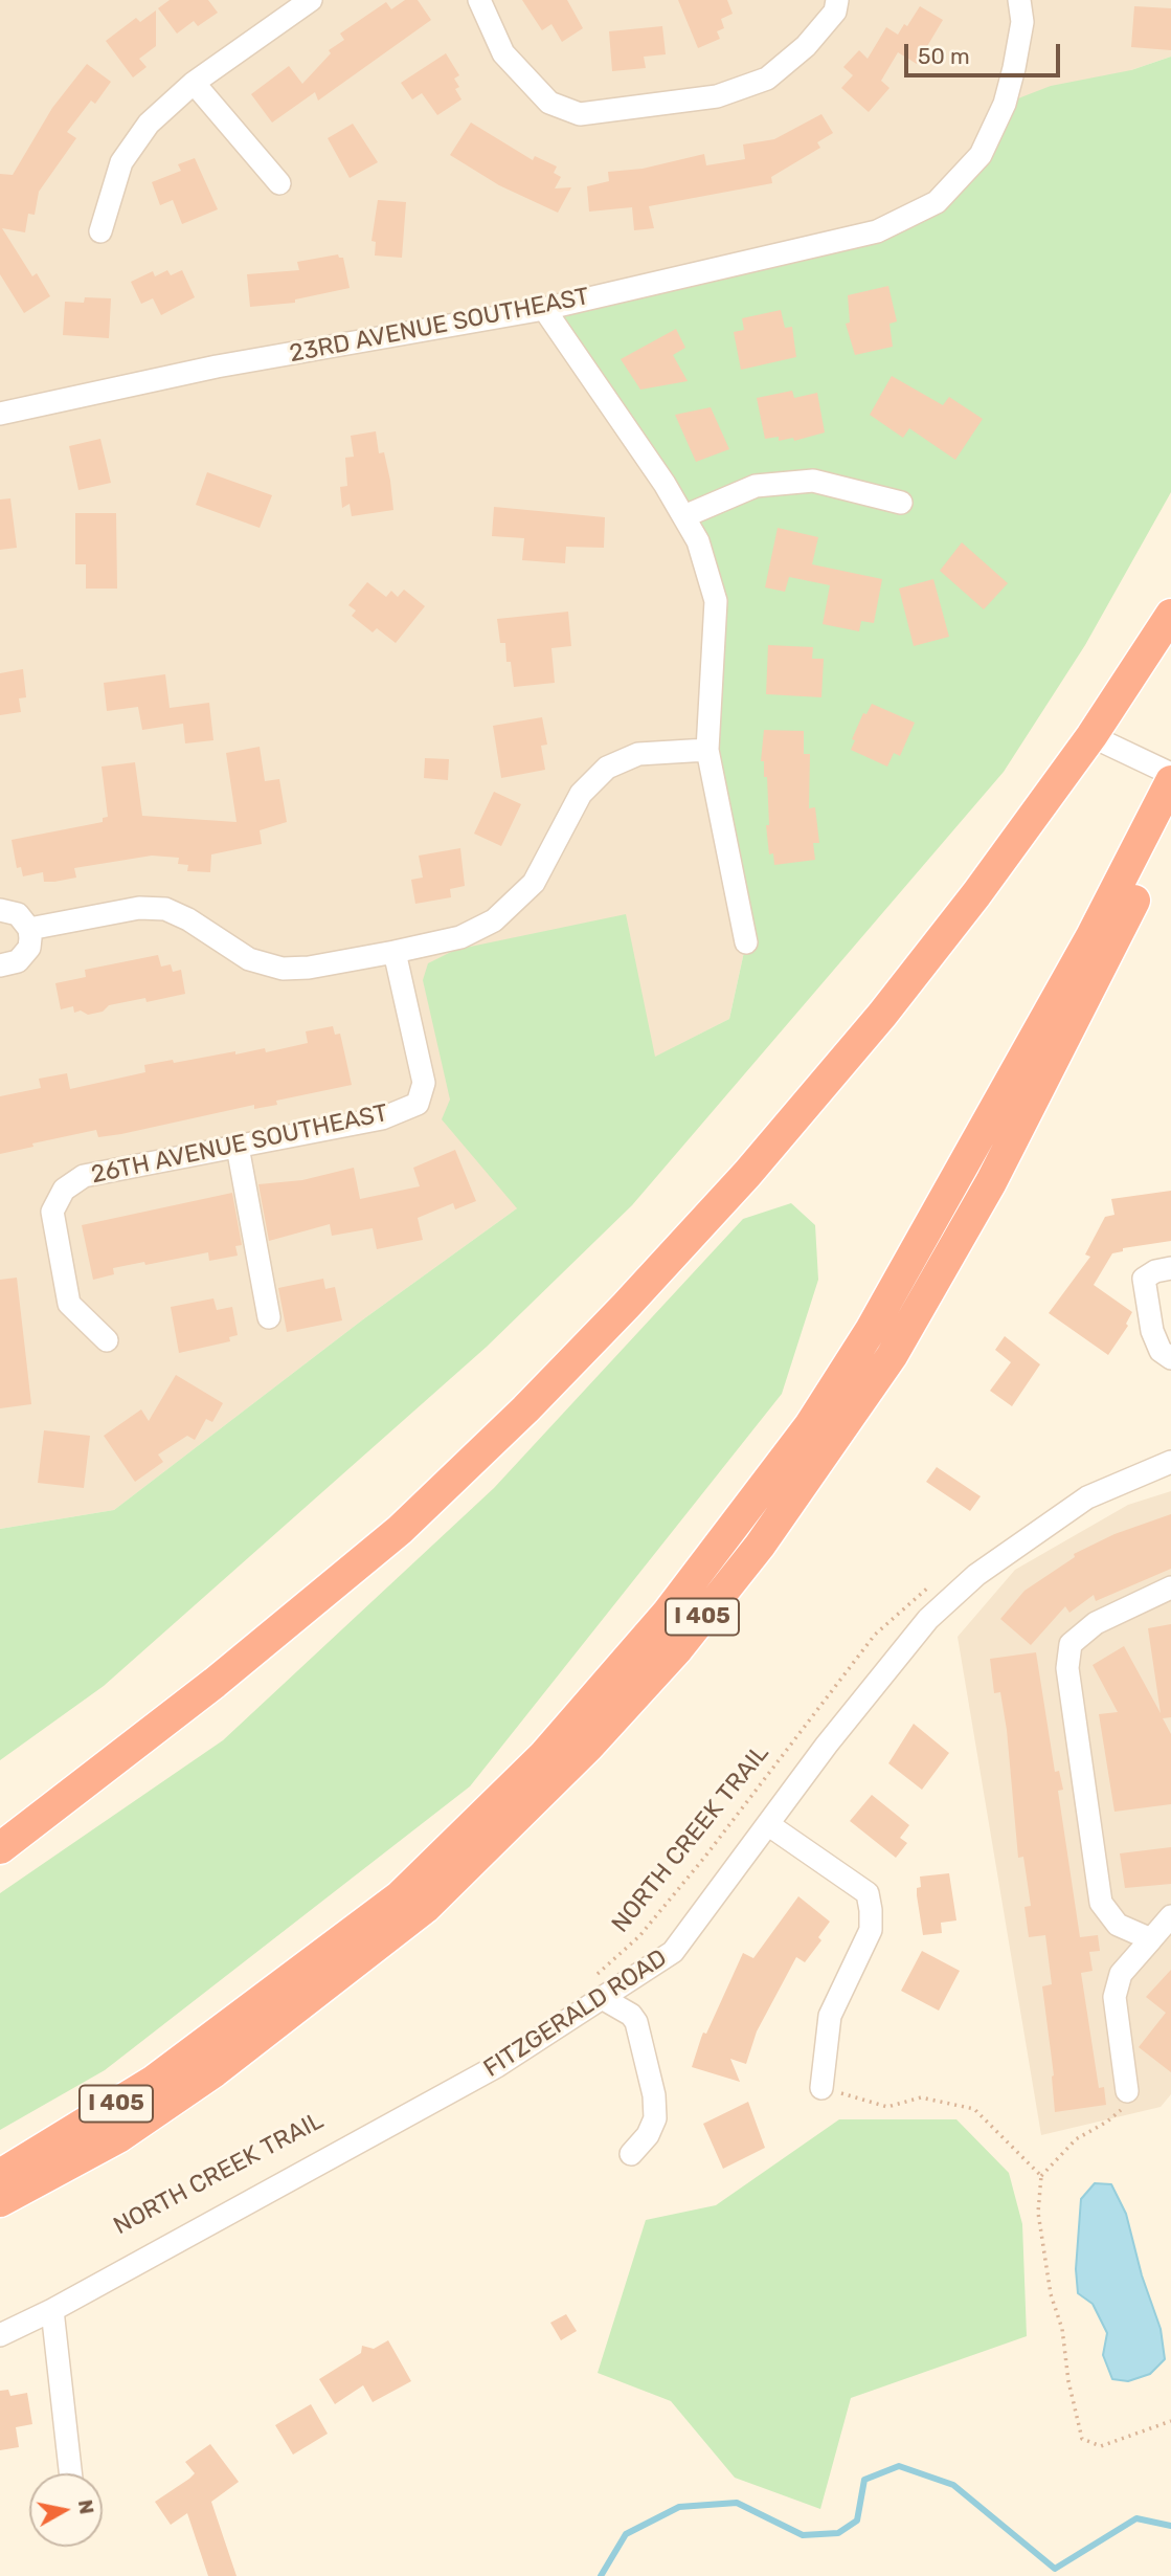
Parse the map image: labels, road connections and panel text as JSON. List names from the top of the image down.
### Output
{
  "streets": {
    "highway": ["I 405"],
    "street": ["23RD AVENUE SOUTHEAST", "26TH AVENUE SOUTHEAST", "FITZGERALD ROAD"],
    "path": ["NORTH CREEK TRAIL"]
  },
  "scale_bar": "50 m",
  "north": "right"
}
